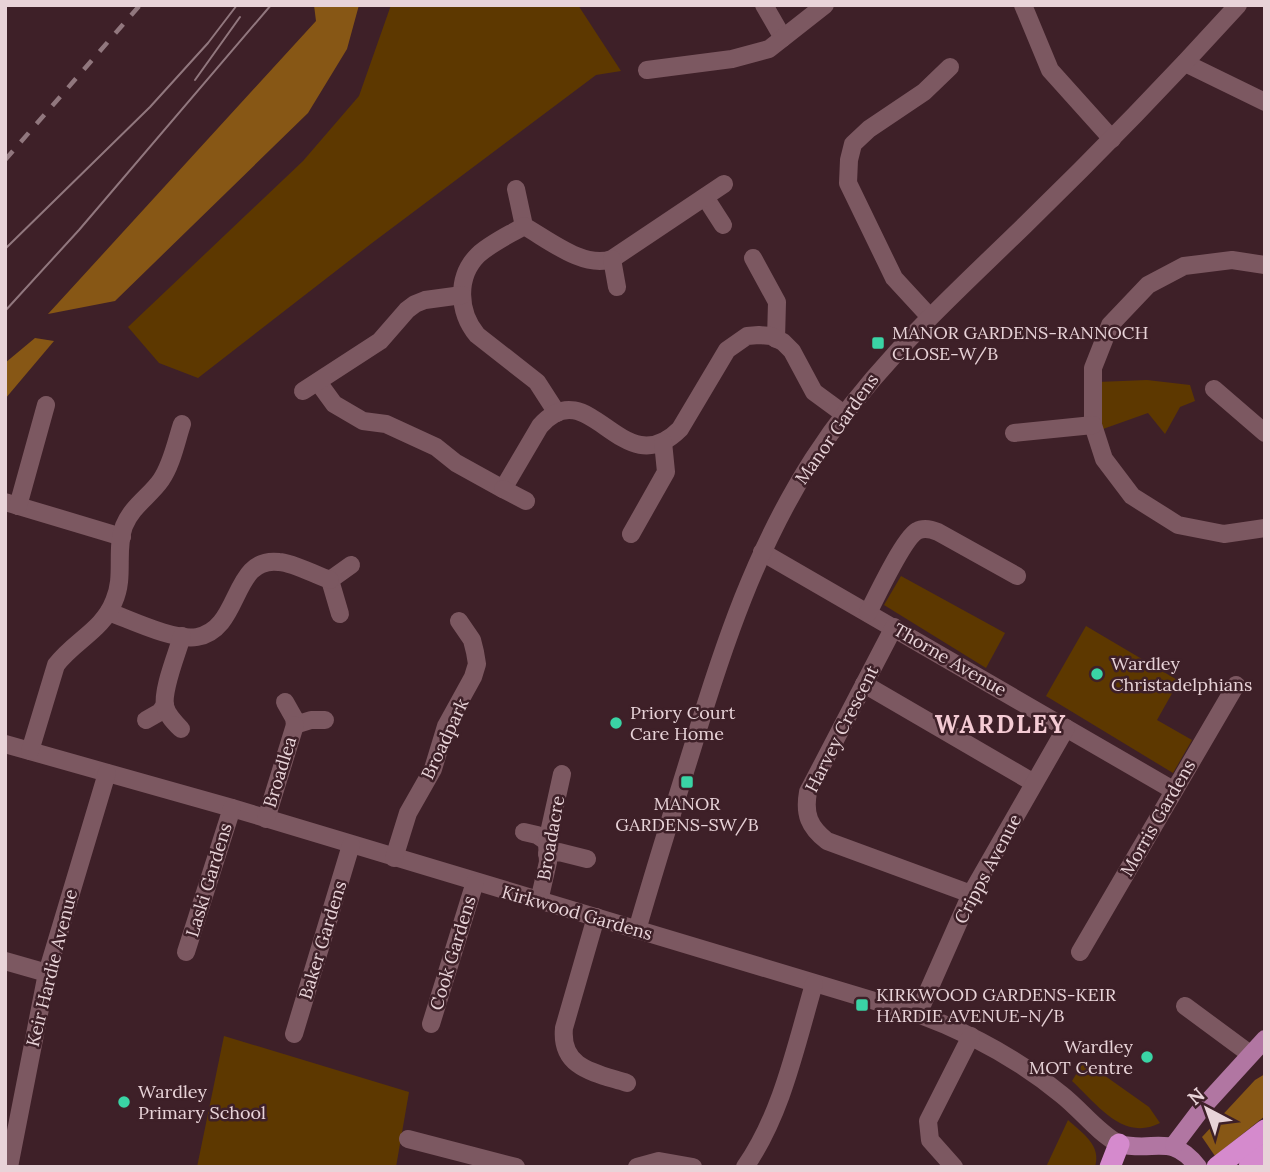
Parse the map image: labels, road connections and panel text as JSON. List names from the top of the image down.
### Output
{
  "streets": {
    "street": [
      "Manor Gardens",
      "Thorne Avenue",
      "Harvey Crescent",
      "Broadpark",
      "Broadlea",
      "Morris Gardens",
      "Broadacre",
      "Cripps Avenue",
      "Laski Gardens",
      "Kirkwood Gardens",
      "Baker Gardens",
      "Cook Gardens",
      "Keir Hardie Avenue"
    ]
  },
  "crossings": [
    ["Manor Gardens", "Thorne Avenue"],
    ["Manor Gardens", "Kirkwood Gardens"],
    ["Thorne Avenue", "Harvey Crescent"],
    ["Thorne Avenue", "Morris Gardens"],
    ["Thorne Avenue", "Cripps Avenue"],
    ["Harvey Crescent", "Cripps Avenue"],
    ["Broadpark", "Kirkwood Gardens"],
    ["Broadlea", "Kirkwood Gardens"],
    ["Broadacre", "Kirkwood Gardens"],
    ["Cripps Avenue", "Kirkwood Gardens"],
    ["Laski Gardens", "Kirkwood Gardens"],
    ["Kirkwood Gardens", "Baker Gardens"],
    ["Kirkwood Gardens", "Cook Gardens"],
    ["Kirkwood Gardens", "Keir Hardie Avenue"]
  ],
  "districts": ["WARDLEY"],
  "places": {
    "transit": ["MANOR GARDENS-RANNOCH CLOSE-W/B", "MANOR GARDENS-SW/B", "KIRKWOOD GARDENS-KEIR HARDIE AVENUE-N/B"],
    "other": [
      "Wardley Christadelphians",
      "Priory Court Care Home",
      "Wardley MOT Centre",
      "Wardley Primary School"
    ]
  },
  "north": "top left"
}
